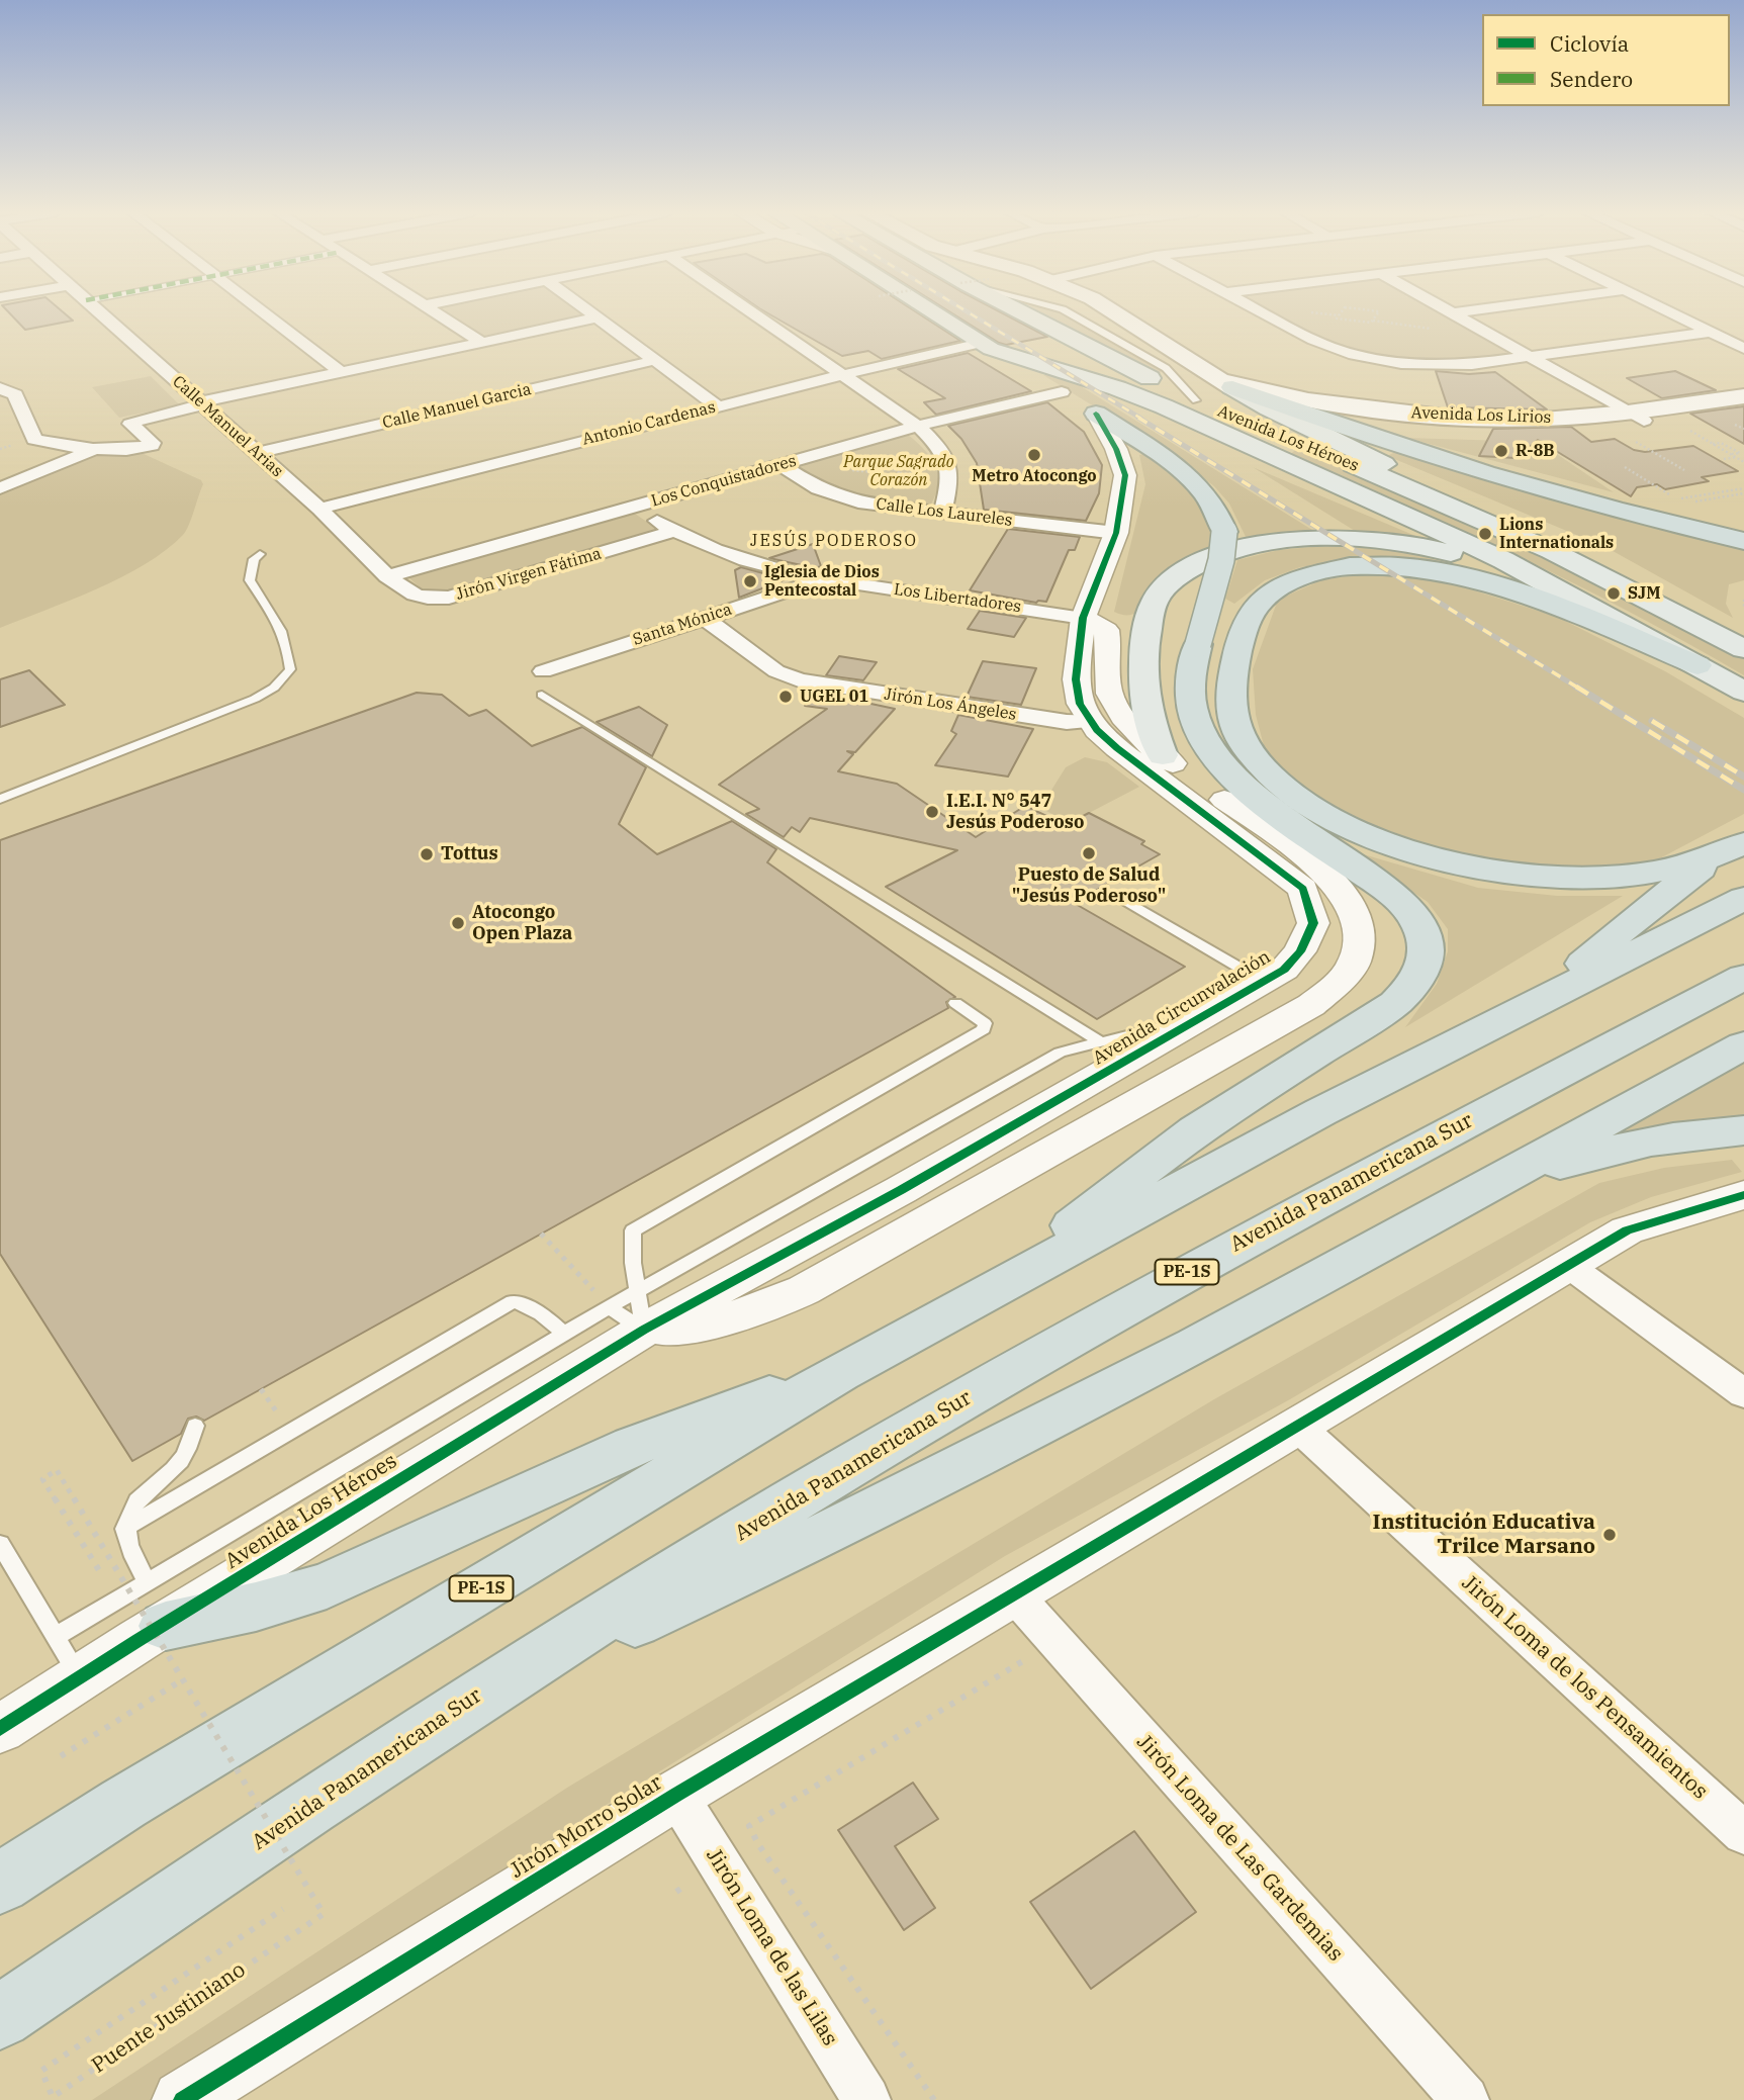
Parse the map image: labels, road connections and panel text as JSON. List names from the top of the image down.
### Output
{
  "streets": {
    "highway": ["Avenida Panamericana Sur", "PE-1S"],
    "main road": ["Avenida Los Lirios", "Avenida Los Héroes", "Avenida Circunvalación"],
    "street": [
      "Calle Manuel Garcia",
      "Antonio Cardenas",
      "Calle Manuel Arias",
      "Los Conquistadores",
      "Calle Los Laureles",
      "Jirón Virgen Fátima",
      "Los Libertadores",
      "Santa Mónica",
      "Jirón Los Ángeles",
      "Jirón Loma de los Pensamientos",
      "Jirón Morro Solar",
      "Jirón Loma de Las Gardemias",
      "Jirón Loma de las Lilas"
    ],
    "path": ["Puente Justiniano"]
  },
  "crossings": [
    ["Calle Manuel Garcia", "Calle Manuel Arias"],
    ["Avenida Los Lirios", "Avenida Los Héroes"],
    ["Antonio Cardenas", "Calle Manuel Arias"],
    ["Antonio Cardenas", "Avenida Los Héroes"],
    ["Antonio Cardenas", "Avenida Circunvalación"],
    ["Calle Manuel Arias", "Los Conquistadores"],
    ["Calle Manuel Arias", "Jirón Virgen Fátima"],
    ["Avenida Los Héroes", "Avenida Circunvalación"],
    ["Los Conquistadores", "Calle Los Laureles"],
    ["Los Conquistadores", "Jirón Virgen Fátima"],
    ["Los Conquistadores", "Los Libertadores"],
    ["Los Conquistadores", "Avenida Circunvalación"],
    ["Calle Los Laureles", "Avenida Circunvalación"],
    ["Jirón Virgen Fátima", "Los Libertadores"],
    ["Los Libertadores", "Santa Mónica"],
    ["Los Libertadores", "Avenida Circunvalación"],
    ["Santa Mónica", "Jirón Los Ángeles"],
    ["Jirón Los Ángeles", "Avenida Circunvalación"],
    ["Jirón Loma de los Pensamientos", "Jirón Morro Solar"],
    ["Jirón Morro Solar", "Jirón Loma de Las Gardemias"],
    ["Jirón Morro Solar", "Jirón Loma de las Lilas"]
  ],
  "districts": ["JESÚS PODEROSO"],
  "parks": ["Parque Sagrado Corazón"],
  "places": [
    "R-8B",
    "Metro Atocongo",
    "Lions Internationals",
    "Iglesia de Dios Pentecostal",
    "SJM",
    "UGEL 01",
    "I.E.I. N° 547 Jesús Poderoso",
    "Puesto de Salud \"Jesús Poderoso\"",
    "Tottus",
    "Atocongo Open Plaza",
    "Institución Educativa Trilce Marsano"
  ],
  "legend": ["Ciclovía", "Sendero"]
}
